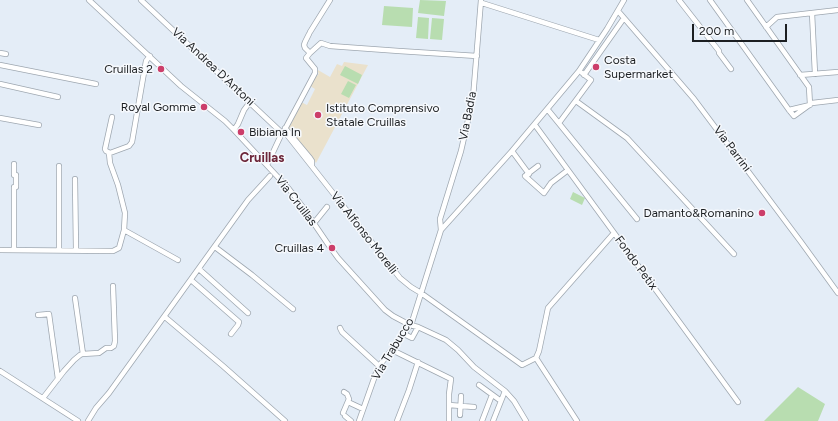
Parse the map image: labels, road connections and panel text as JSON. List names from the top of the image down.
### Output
{
  "streets": {
    "street": [
      "Via Andrea D'Antoni",
      "Via Badia",
      "Via Parrini",
      "Via Cruillas",
      "Via Alfonso Morelli",
      "Fondo Petix",
      "Via Trabucco"
    ]
  },
  "crossings": [
    ["Via Andrea D'Antoni", "Via Alfonso Morelli"],
    ["Via Badia", "Via Trabucco"],
    ["Via Cruillas", "Via Trabucco"],
    ["Via Alfonso Morelli", "Via Trabucco"]
  ],
  "districts": ["Cruillas"],
  "places": [
    "Costa Supermarket",
    "Cruillas 2",
    "Royal Gomme",
    "Istituto Comprensivo Statale Cruillas",
    "Bibiana In",
    "Damanto&Romanino",
    "Cruillas 4"
  ],
  "scale_bar": "200 m"
}
